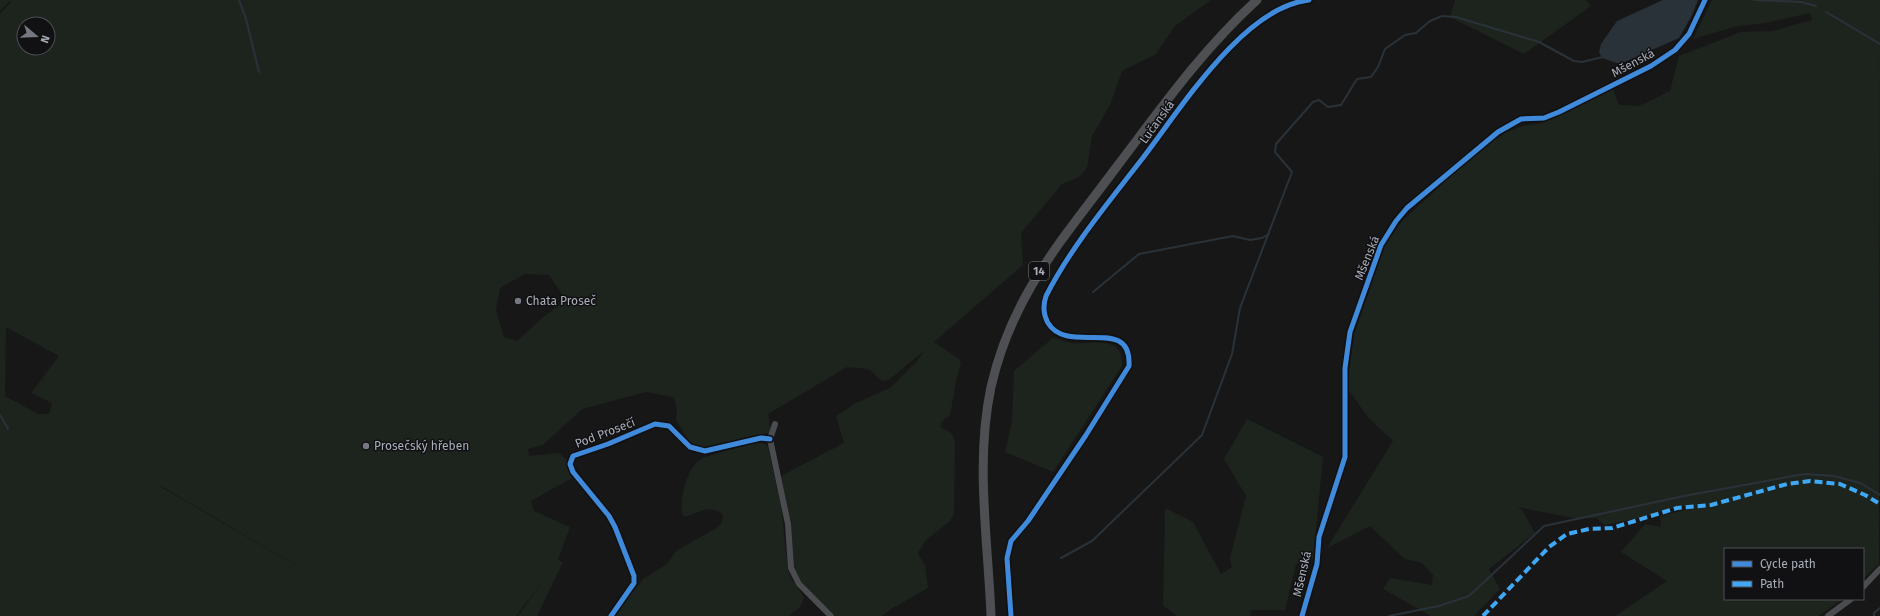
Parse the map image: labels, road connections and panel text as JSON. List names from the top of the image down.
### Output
{
  "streets": {
    "main road": ["14"],
    "street": ["Mšenská", "Lučanská", "Pod Prosečí"]
  },
  "places": ["Chata Proseč", "Prosečský hřeben"],
  "legend": ["Cycle path", "Path"],
  "north": "right"
}
